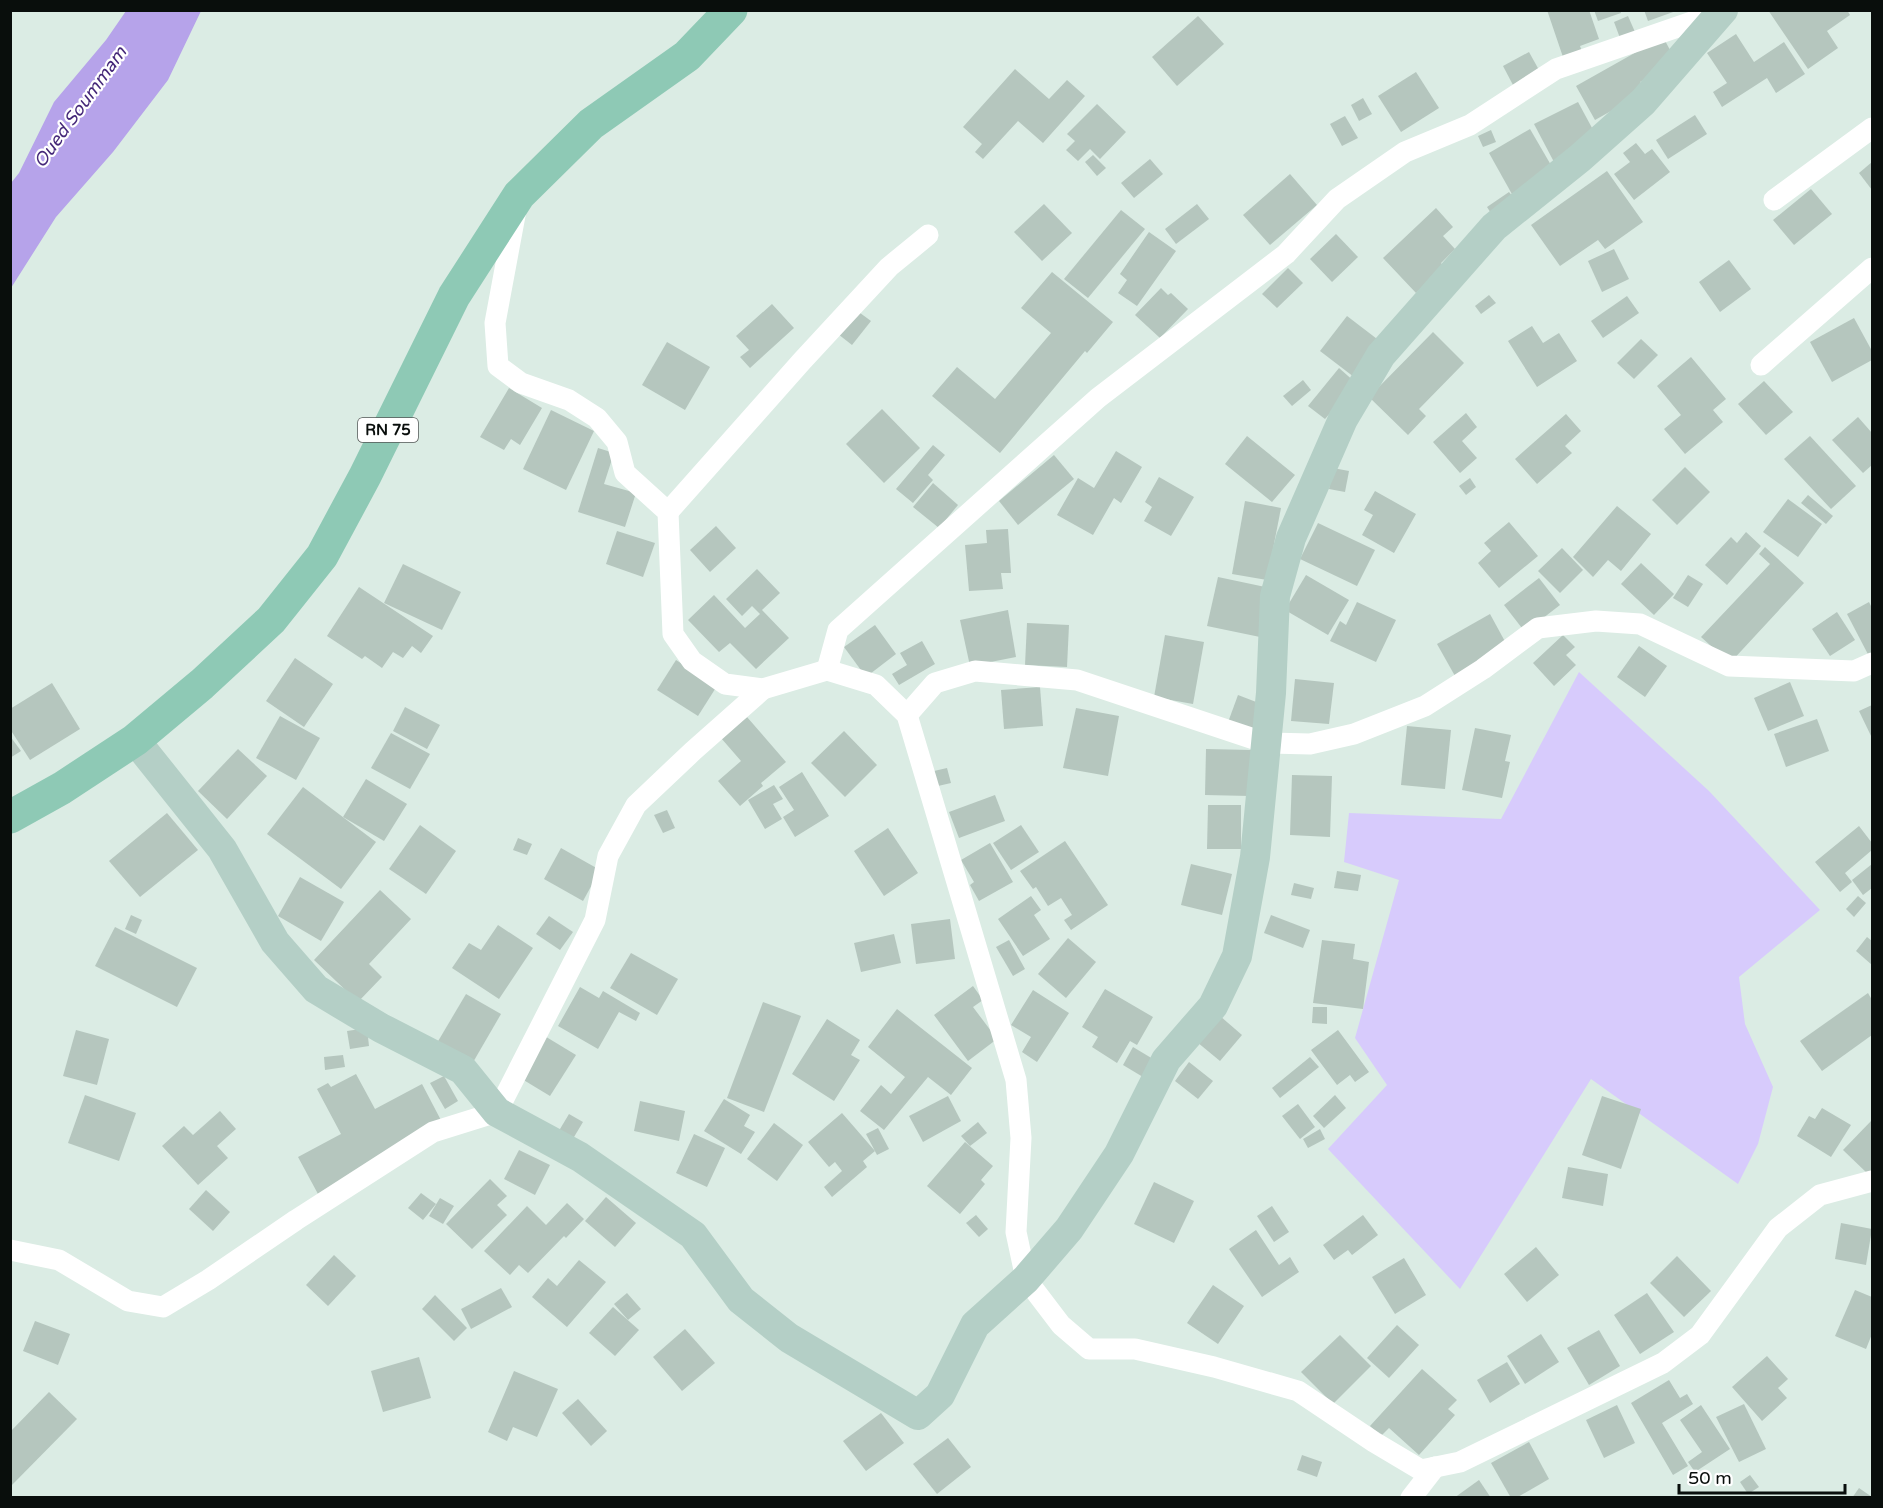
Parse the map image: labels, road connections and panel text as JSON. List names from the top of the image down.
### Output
{
  "streets": {
    "main road": ["RN 75"]
  },
  "water": ["Oued Soummam"],
  "scale_bar": "50 m"
}
